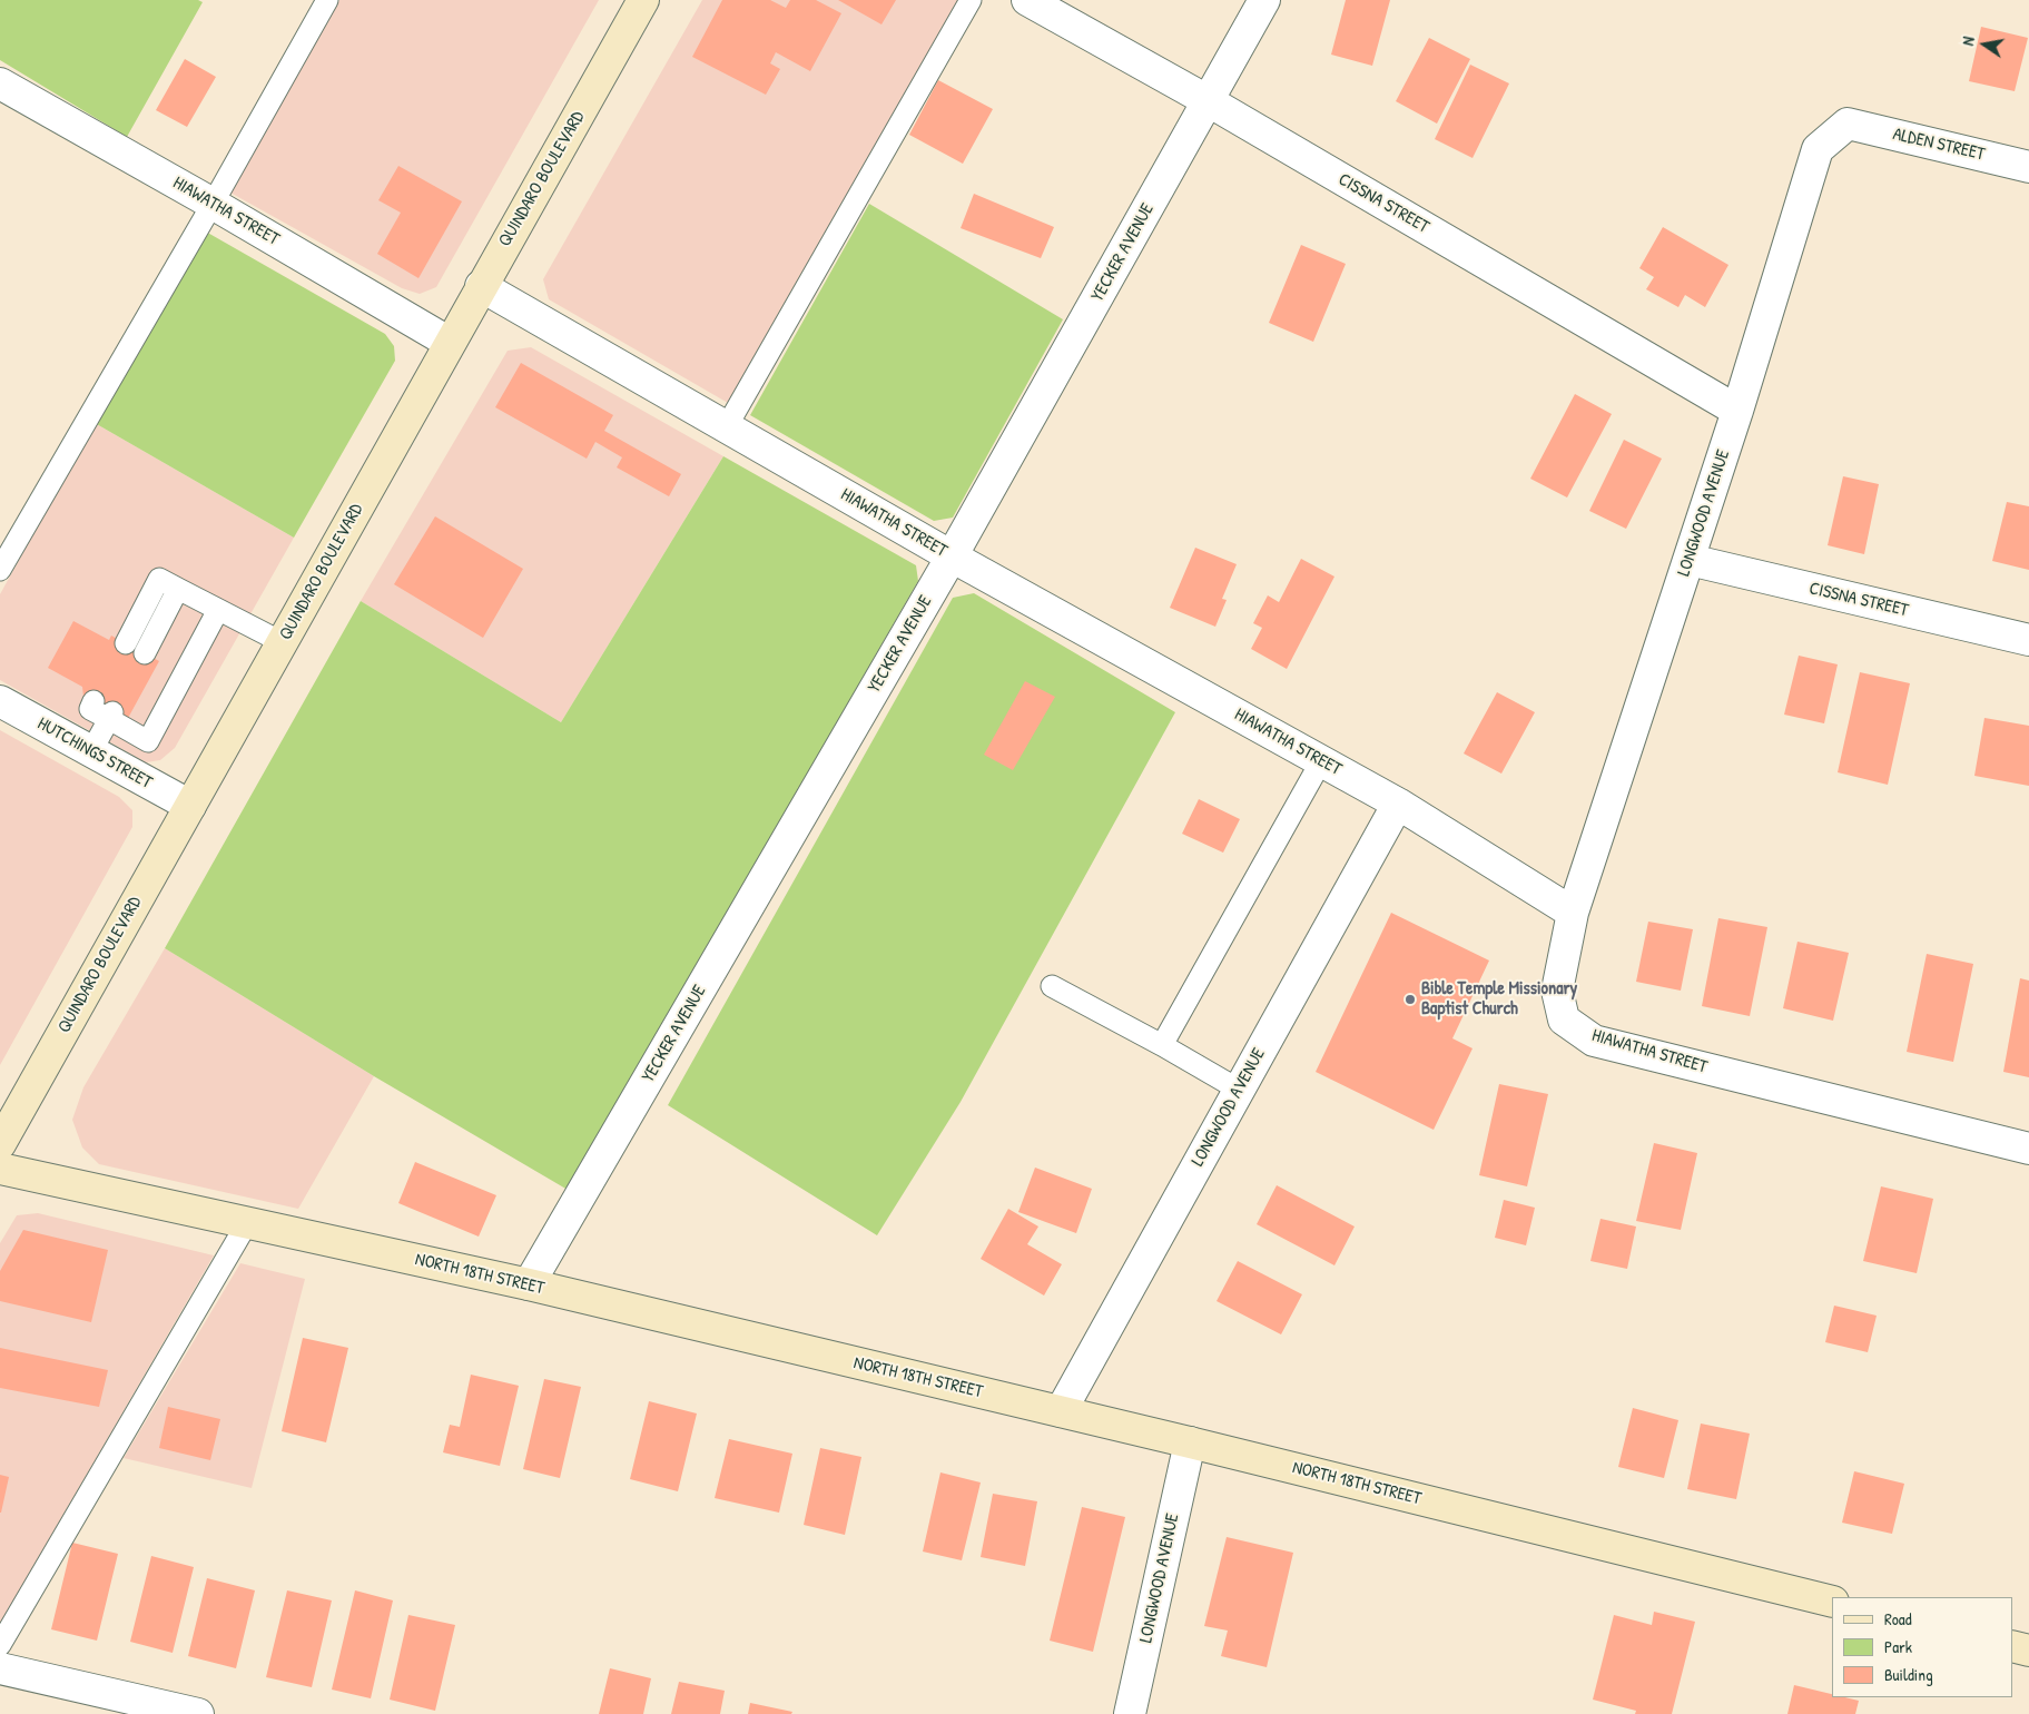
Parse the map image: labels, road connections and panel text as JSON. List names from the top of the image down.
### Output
{
  "streets": {
    "main road": ["QUINDARO BOULEVARD", "NORTH 18TH STREET"],
    "street": [
      "ALDEN STREET",
      "CISSNA STREET",
      "HIAWATHA STREET",
      "YECKER AVENUE",
      "LONGWOOD AVENUE",
      "HUTCHINGS STREET"
    ]
  },
  "crossings": [
    ["ALDEN STREET", "LONGWOOD AVENUE"],
    ["QUINDARO BOULEVARD", "HIAWATHA STREET"],
    ["QUINDARO BOULEVARD", "HUTCHINGS STREET"],
    ["CISSNA STREET", "YECKER AVENUE"],
    ["CISSNA STREET", "LONGWOOD AVENUE"],
    ["HIAWATHA STREET", "YECKER AVENUE"],
    ["HIAWATHA STREET", "LONGWOOD AVENUE"],
    ["YECKER AVENUE", "NORTH 18TH STREET"],
    ["LONGWOOD AVENUE", "NORTH 18TH STREET"]
  ],
  "places": ["Bible Temple Missionary Baptist Church"],
  "legend": ["Road", "Park", "Building"],
  "north": "left"
}
